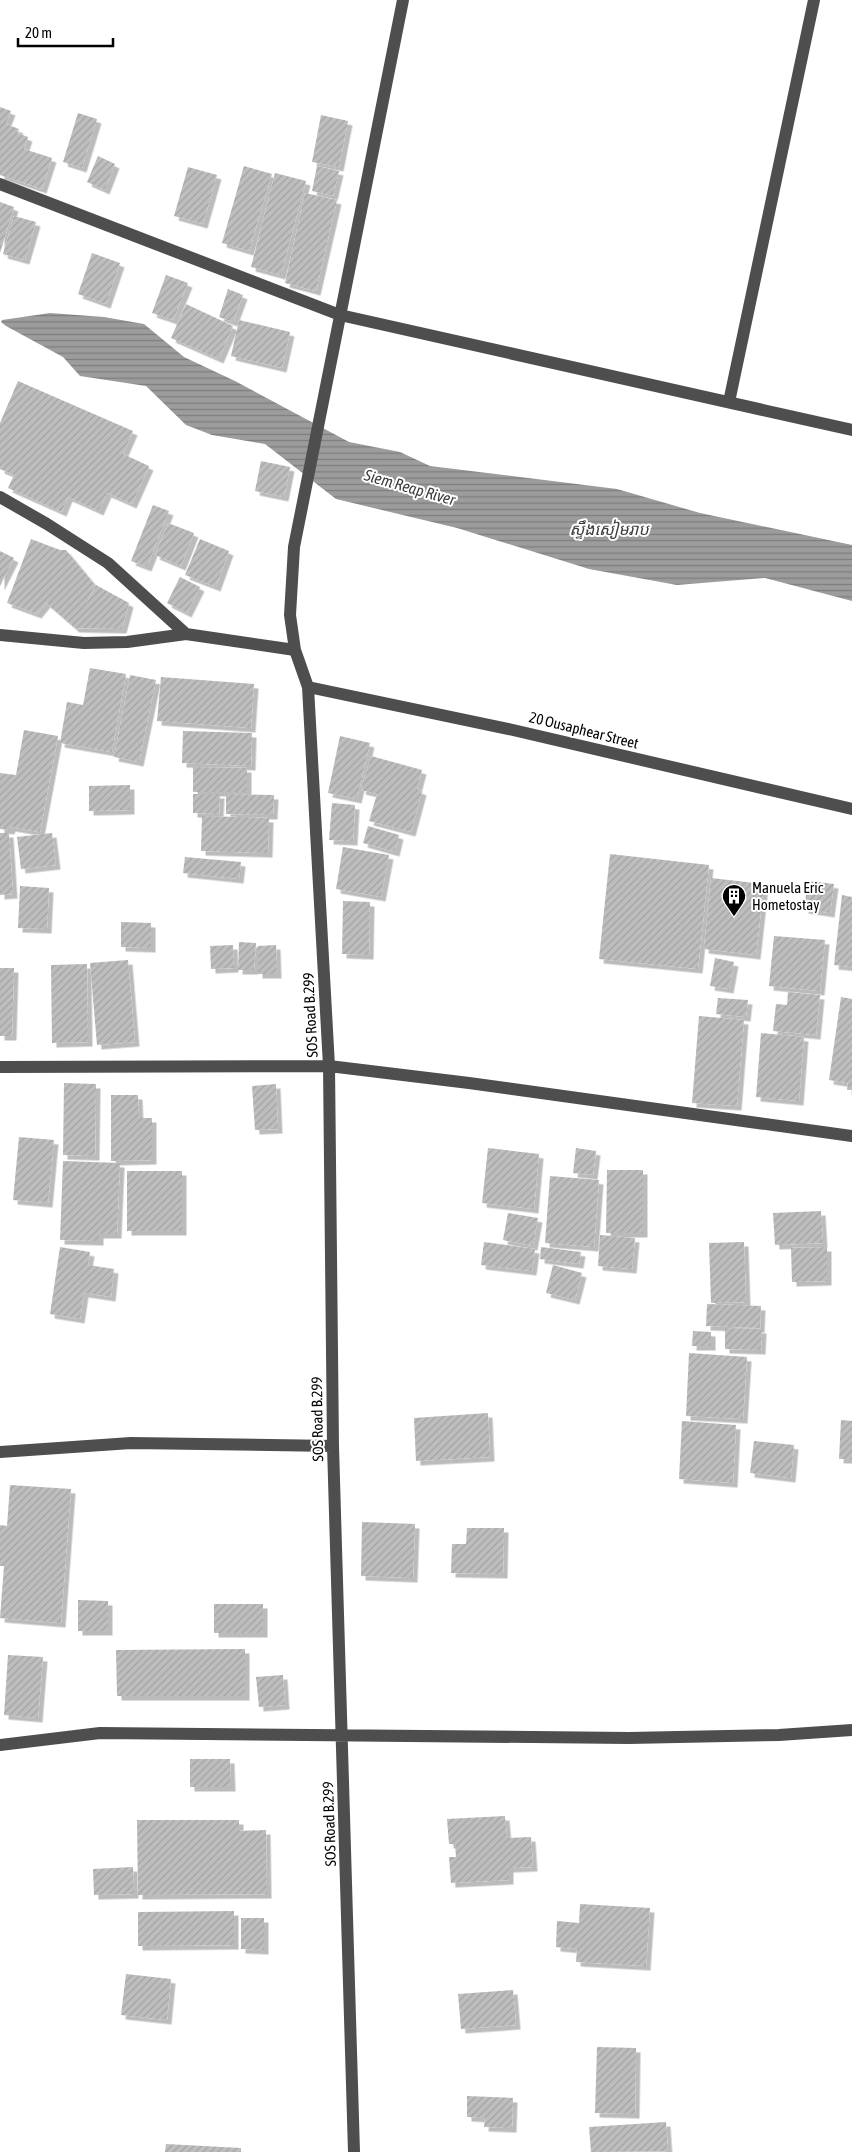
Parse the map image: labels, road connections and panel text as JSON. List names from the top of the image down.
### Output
{
  "streets": {
    "street": ["20 Ousaphear Street", "SOS Road B.299"]
  },
  "crossings": [
    ["20 Ousaphear Street", "SOS Road B.299"]
  ],
  "water": ["Siem Reap River", "ស្ទឹងសៀមរាប"],
  "places": {
    "building": ["Manuela Eric Hometostay"]
  },
  "scale_bar": "20 m"
}
